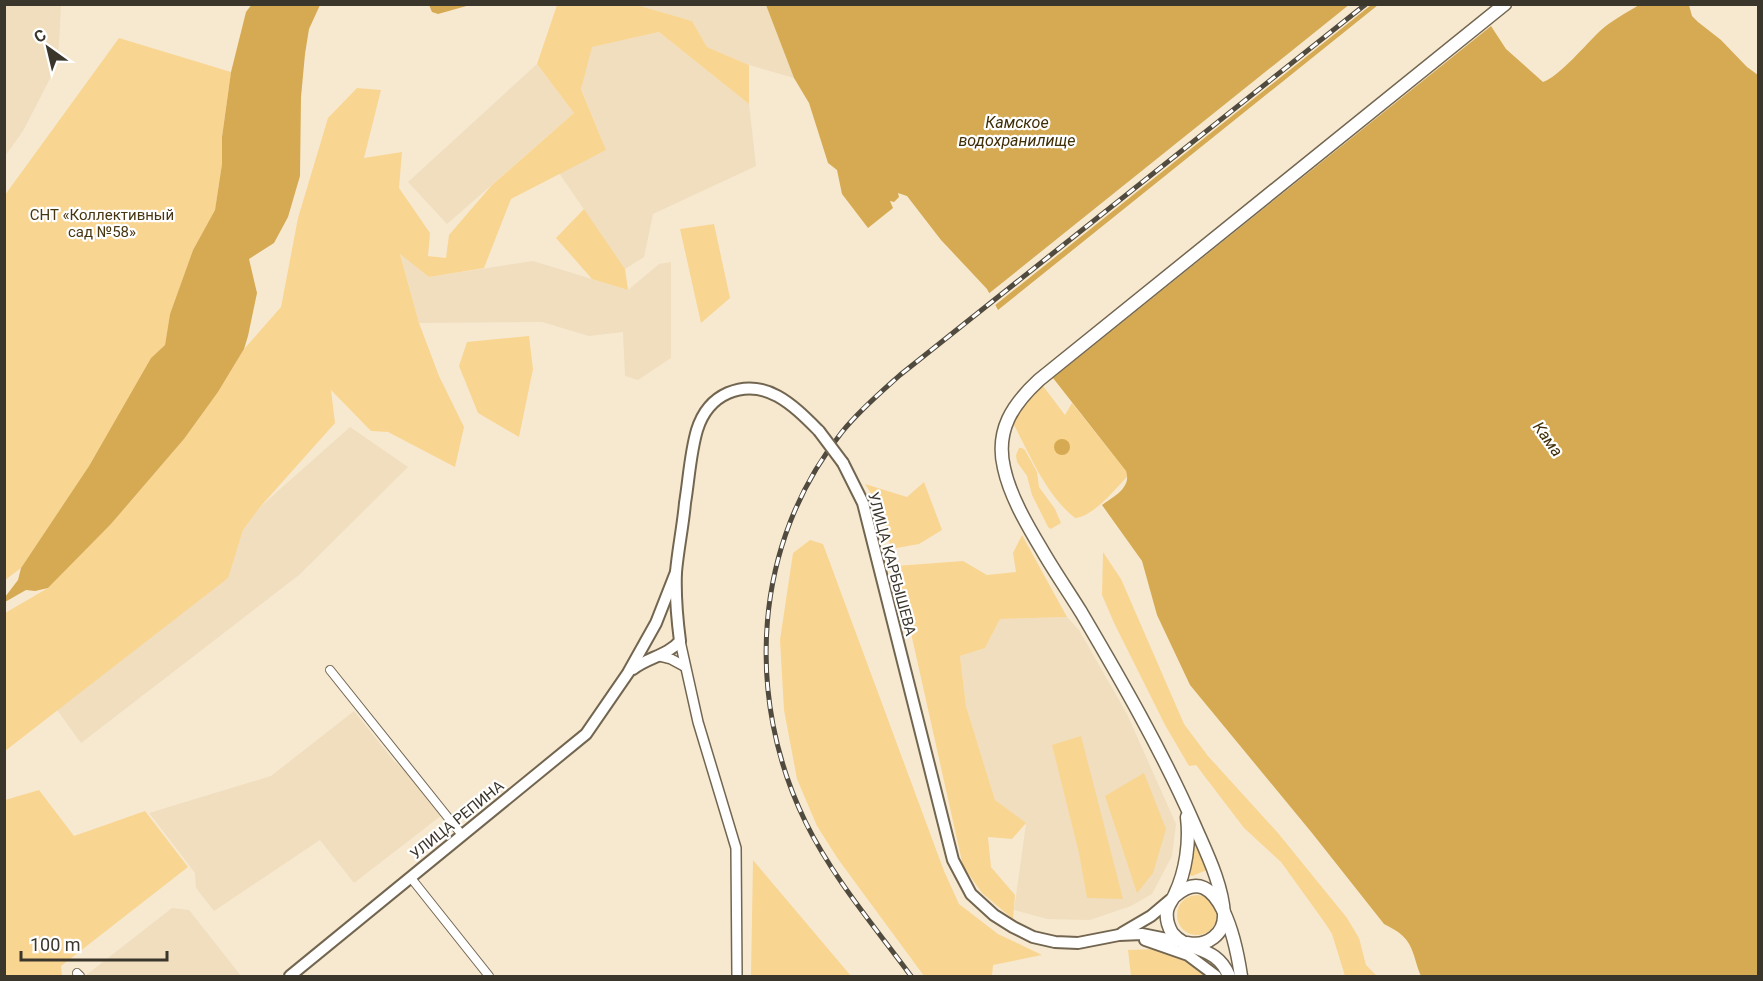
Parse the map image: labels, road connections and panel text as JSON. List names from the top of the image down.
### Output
{
  "streets": {
    "main road": ["УЛИЦА КАРБЫШЕВА", "УЛИЦА РЕПИНА"]
  },
  "crossings": [
    ["УЛИЦА КАРБЫШЕВА", "УЛИЦА РЕПИНА"]
  ],
  "water": ["Камское водохранилище", "Кама"],
  "parks": ["СНТ «Коллективный сад №58»"],
  "scale_bar": "100 m",
  "north": "top left"
}
